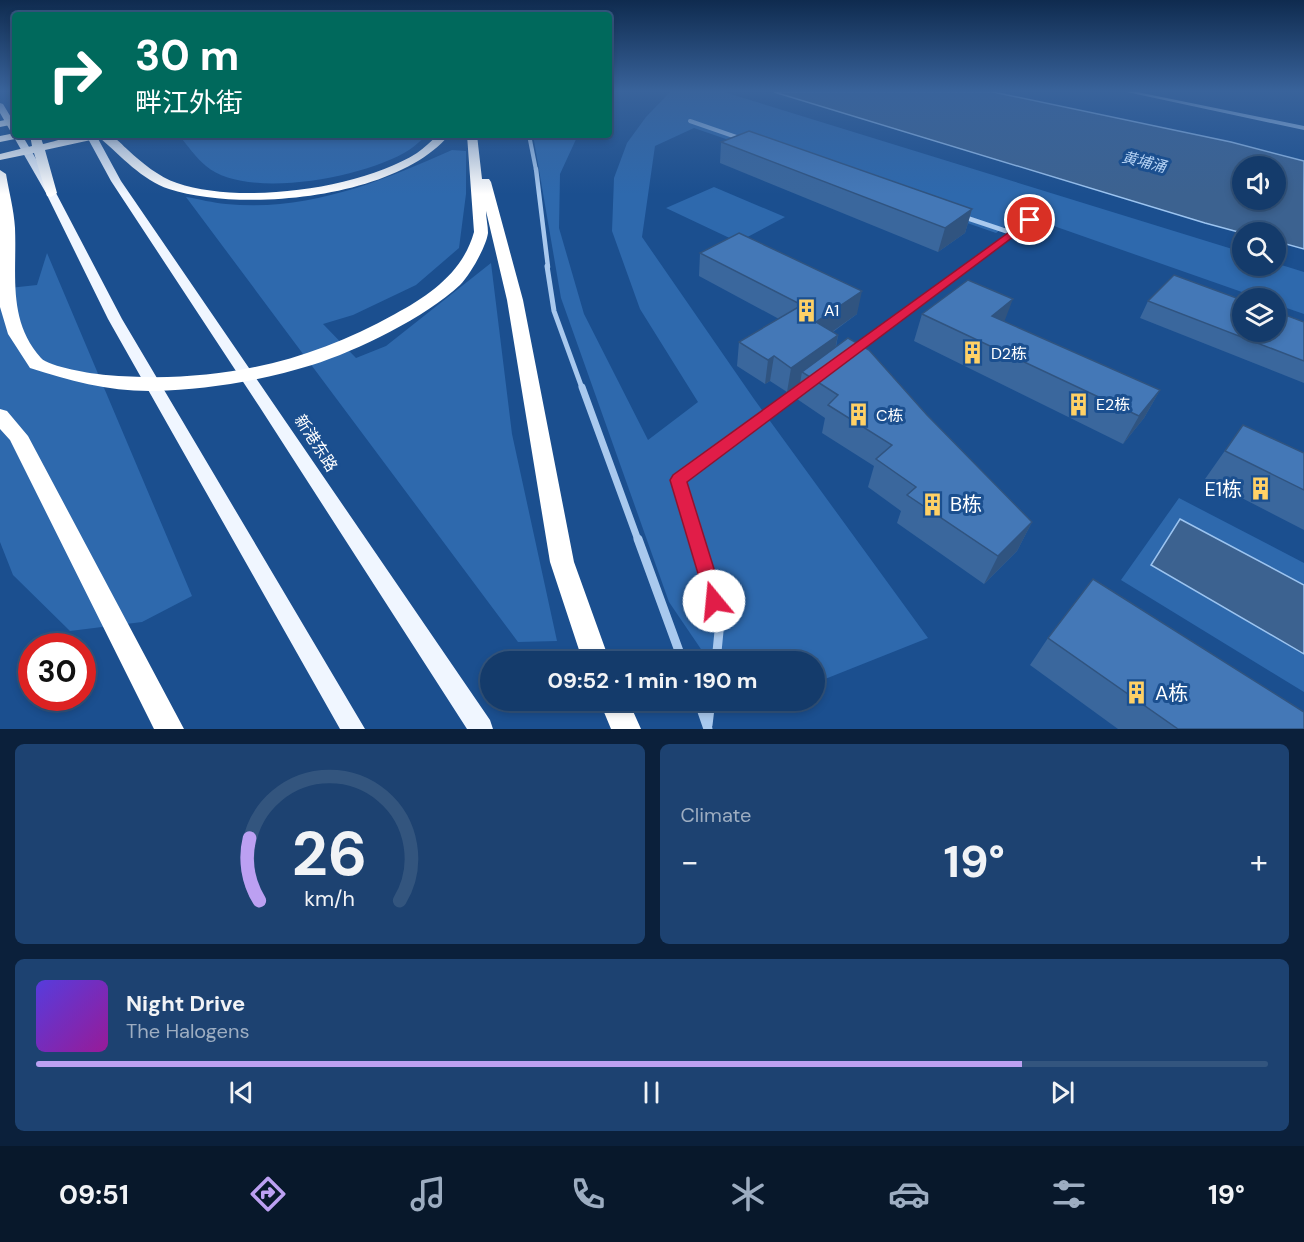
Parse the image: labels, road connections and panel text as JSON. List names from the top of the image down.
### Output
{
  "streets": {
    "main road": ["新港东路"]
  },
  "water": ["黄埔涌"],
  "places": {
    "building": [
      "A1",
      "D2栋",
      "E2栋",
      "C栋",
      "E1栋",
      "B栋",
      "A栋"
    ]
  },
  "page": {
    "turn": ["30 m", "畔江外街"],
    "limit": "30",
    "trip": "09:52 · 1 min · 190 m",
    "tile": "Climate",
    "heat": ["−", "19°", "+"],
    "song": ["Night Drive", "The Halogens"],
    "tabs": ["09:51", "19°"],
    "gauge": ["26", "km/h"]
  }
}
